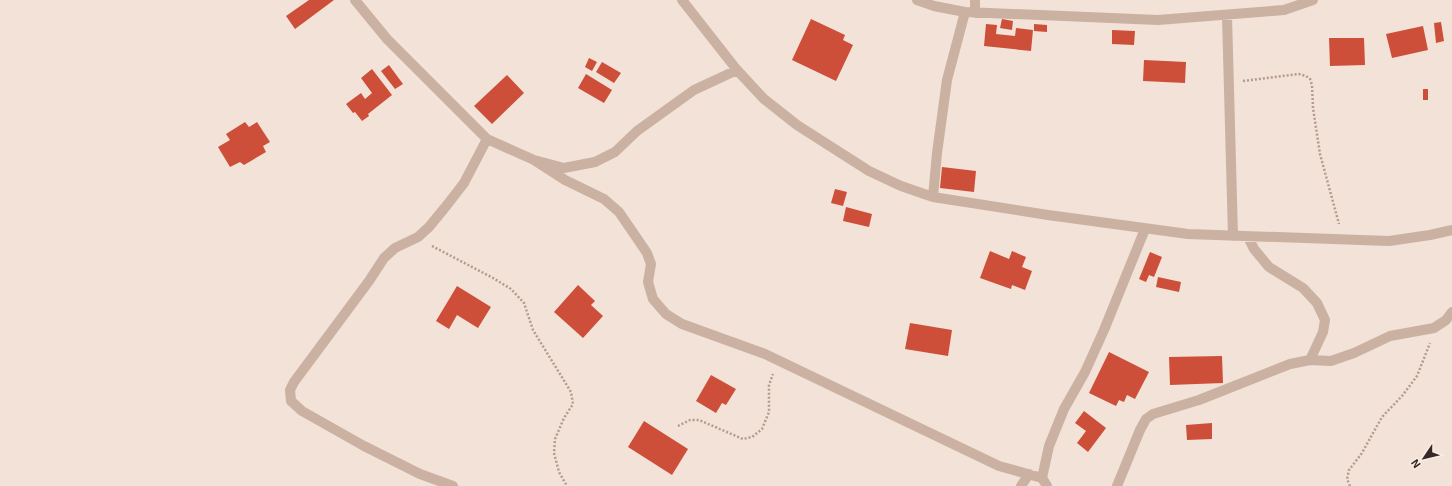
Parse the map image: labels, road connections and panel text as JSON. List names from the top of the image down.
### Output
{
  "north": "bottom left"
}
